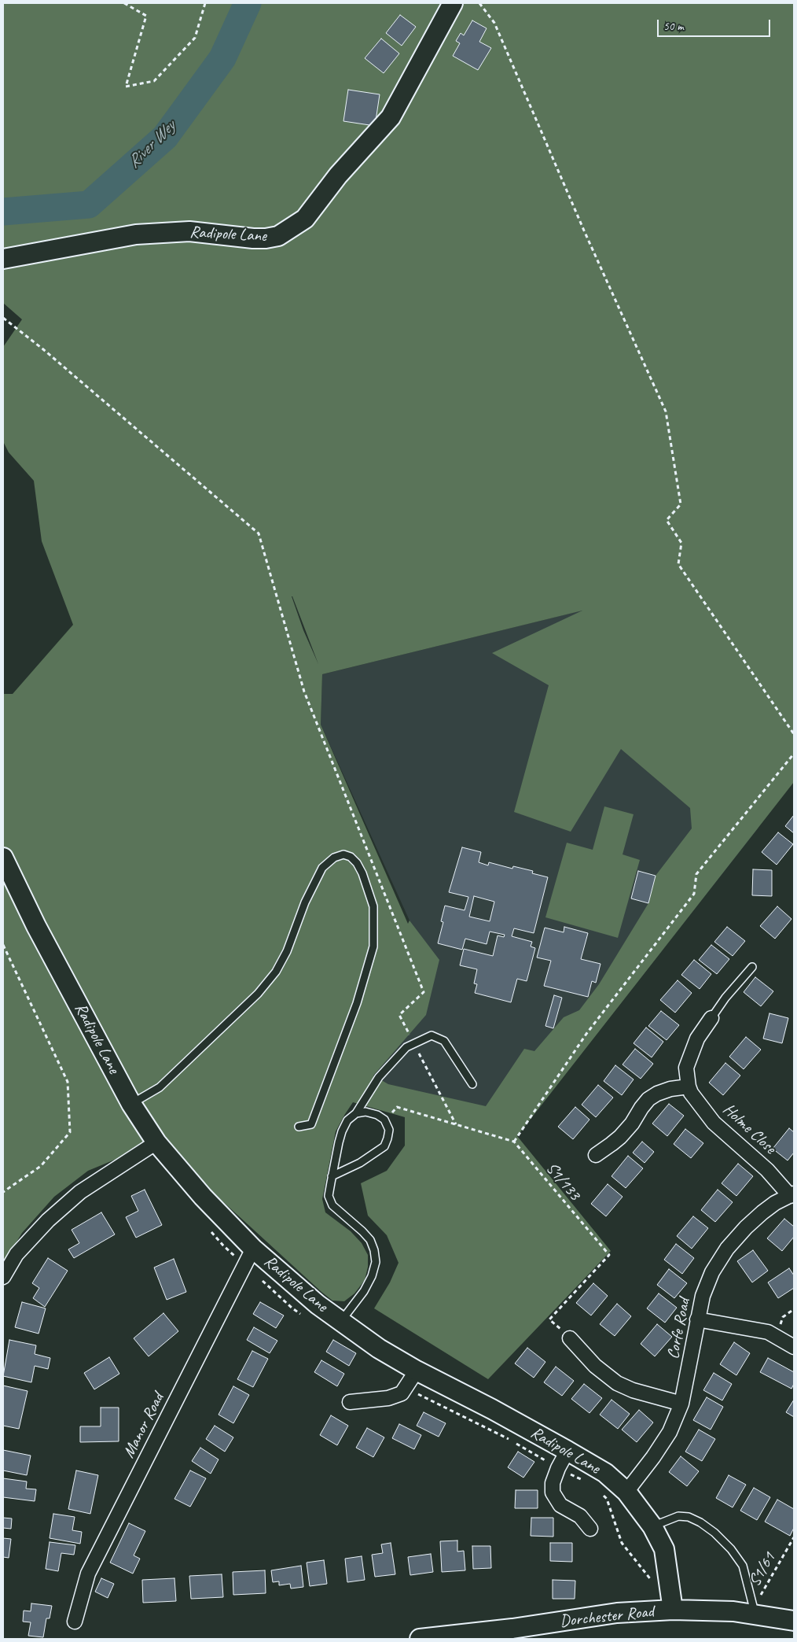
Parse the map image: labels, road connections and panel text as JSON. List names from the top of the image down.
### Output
{
  "streets": {
    "street": [
      "Radipole Lane",
      "Holme Close",
      "Corfe Road",
      "Manor Road",
      "Dorchester Road"
    ],
    "path": ["S1/133", "S1/61"]
  },
  "crossings": [
    ["Radipole Lane", "Corfe Road"],
    ["Radipole Lane", "Manor Road"],
    ["Radipole Lane", "Dorchester Road"],
    ["Holme Close", "Corfe Road"],
    ["S1/61", "Dorchester Road"]
  ],
  "water": ["River Wey"],
  "scale_bar": "50 m"
}
